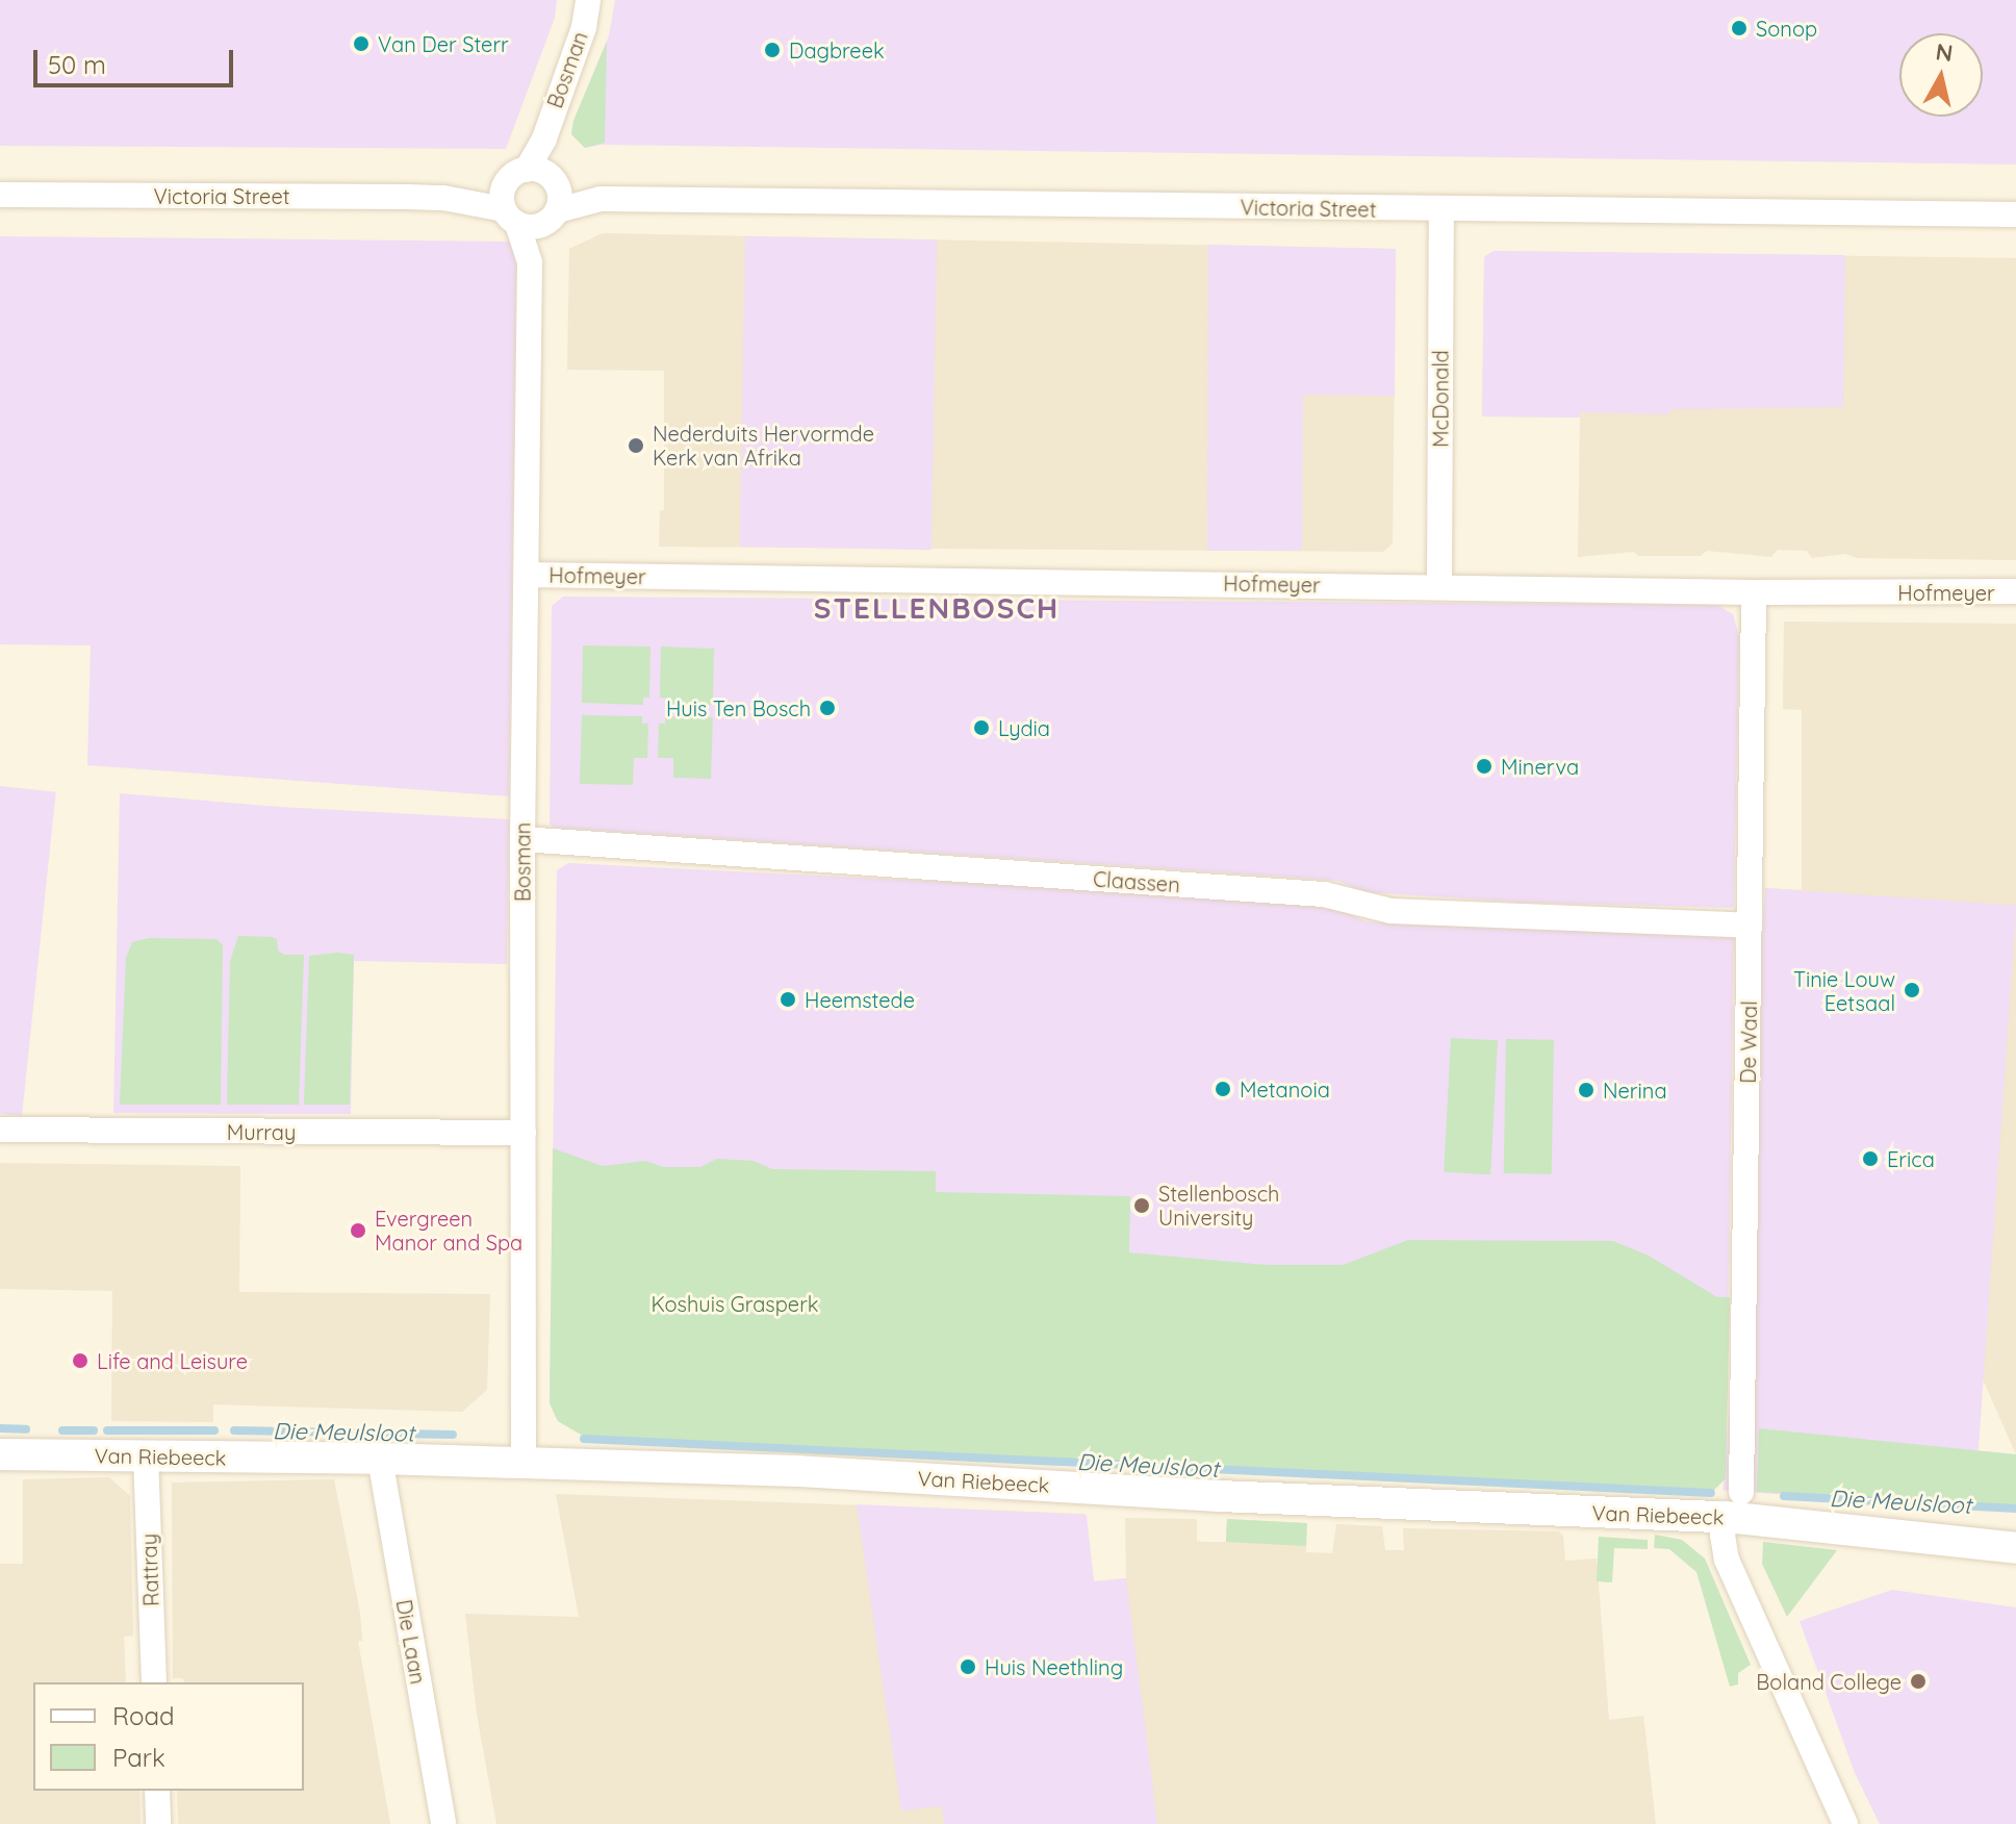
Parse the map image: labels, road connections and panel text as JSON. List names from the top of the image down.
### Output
{
  "streets": {
    "street": [
      "Bosman",
      "Victoria Street",
      "McDonald",
      "Hofmeyer",
      "Claassen",
      "De Waal",
      "Murray",
      "Van Riebeeck",
      "Rattray",
      "Die Laan"
    ]
  },
  "crossings": [
    ["Bosman", "Victoria Street"],
    ["Bosman", "Hofmeyer"],
    ["Bosman", "Claassen"],
    ["Bosman", "Murray"],
    ["Bosman", "Van Riebeeck"],
    ["Victoria Street", "McDonald"],
    ["McDonald", "Hofmeyer"],
    ["Hofmeyer", "De Waal"],
    ["Claassen", "De Waal"],
    ["De Waal", "Van Riebeeck"],
    ["Van Riebeeck", "Rattray"],
    ["Van Riebeeck", "Die Laan"]
  ],
  "districts": ["STELLENBOSCH"],
  "water": ["Die Meulsloot"],
  "parks": ["Koshuis Grasperk"],
  "places": [
    "Sonop",
    "Van Der Sterr",
    "Dagbreek",
    "Nederduits Hervormde Kerk van Afrika",
    "Huis Ten Bosch",
    "Lydia",
    "Minerva",
    "Tinie Louw Eetsaal",
    "Heemstede",
    "Metanoia",
    "Nerina",
    "Erica",
    "Stellenbosch University",
    "Evergreen Manor and Spa",
    "Life and Leisure",
    "Huis Neethling",
    "Boland College"
  ],
  "legend": ["Road", "Park"],
  "scale_bar": "50 m",
  "north": "top"
}
